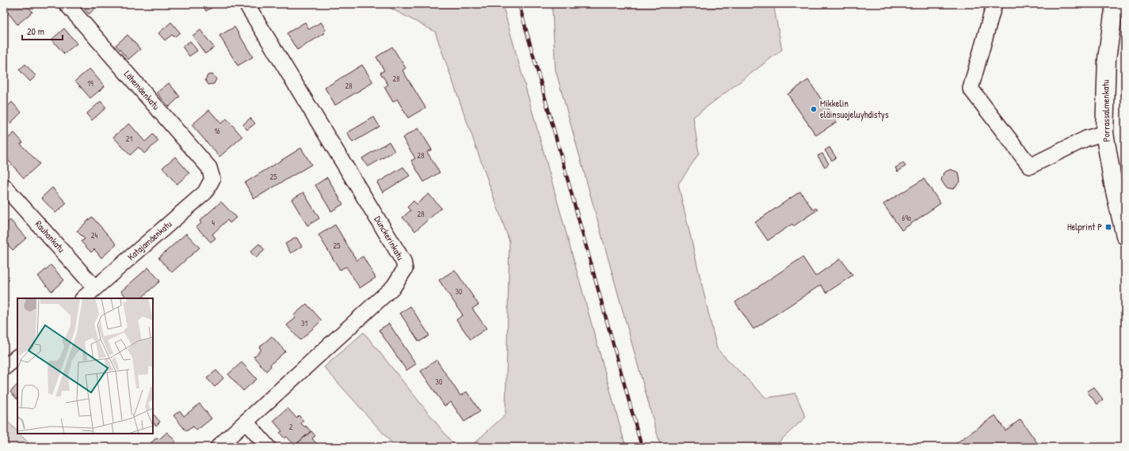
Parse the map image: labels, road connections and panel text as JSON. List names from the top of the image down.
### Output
{
  "streets": {
    "street": [
      "Lähemäenkatu",
      "Porrassalmenkatu",
      "Rauhankatu",
      "Dunckerinkatu",
      "Katajamäenkatu"
    ]
  },
  "crossings": [
    ["Lähemäenkatu", "Katajamäenkatu"],
    ["Rauhankatu", "Katajamäenkatu"]
  ],
  "places": {
    "other": ["Mikkelin eläinsuojeluyhdistys"],
    "transit": ["Helprint P"]
  },
  "house_numbers": [
    "28",
    "19",
    "28",
    "16",
    "21",
    "28",
    "25",
    "28",
    "69a",
    "4",
    "24",
    "25",
    "30",
    "31",
    "30",
    "2"
  ],
  "scale_bar": "20 m"
}
